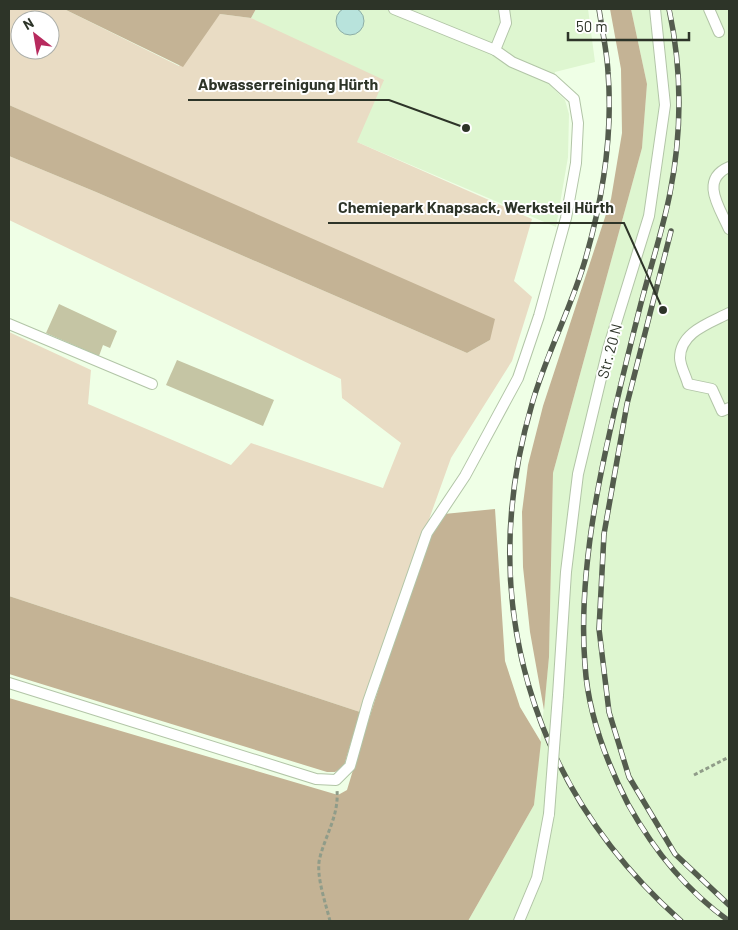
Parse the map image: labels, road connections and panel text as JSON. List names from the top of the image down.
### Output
{
  "streets": {
    "lane": ["Str. 20 N"]
  },
  "places": ["Abwasserreinigung Hürth", "Chemiepark Knapsack, Werksteil Hürth"],
  "scale_bar": "50 m",
  "north": "top left"
}
